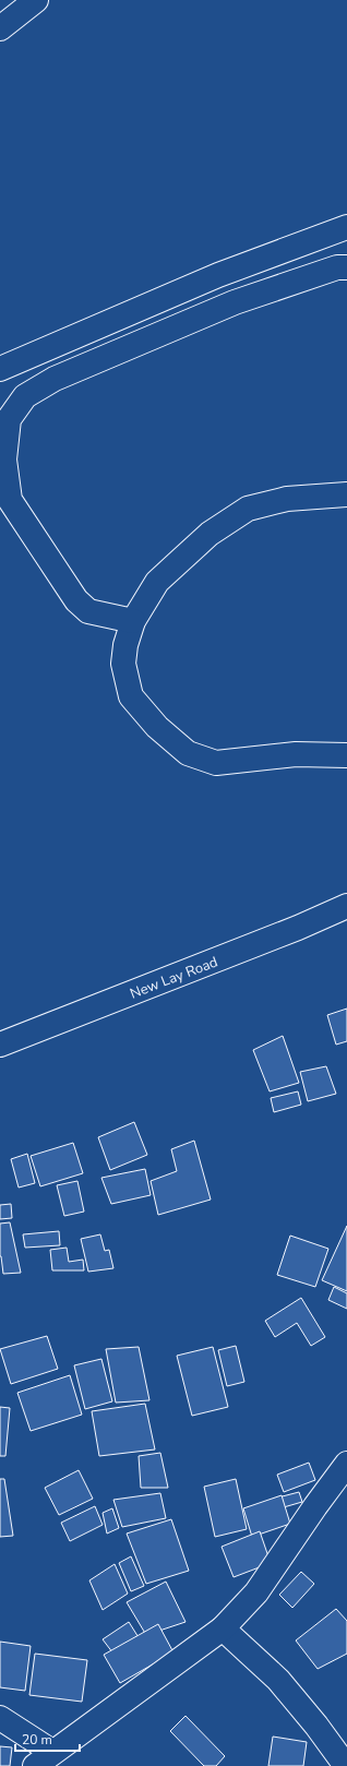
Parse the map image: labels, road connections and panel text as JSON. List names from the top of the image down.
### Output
{
  "streets": {
    "main road": ["New Lay Road"]
  },
  "scale_bar": "20 m"
}
